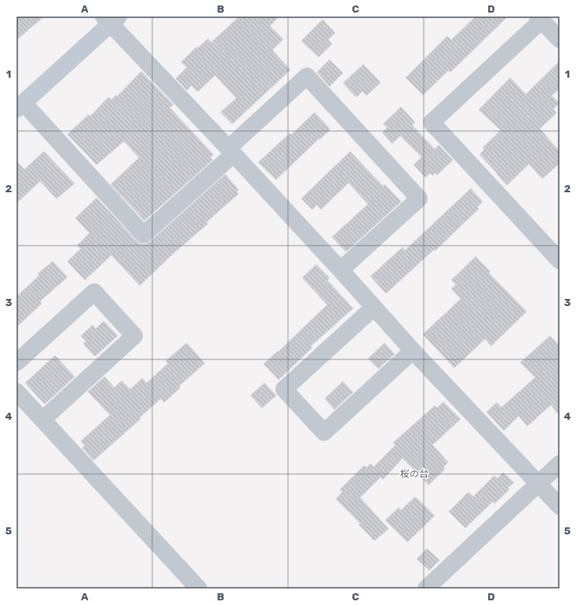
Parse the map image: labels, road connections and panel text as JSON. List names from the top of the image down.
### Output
{
  "districts": ["桜の台"],
  "grid": {
    "columns": [
      "A",
      "B",
      "C",
      "D"
    ],
    "rows": [
      "1",
      "2",
      "3",
      "4",
      "5"
    ]
  }
}
